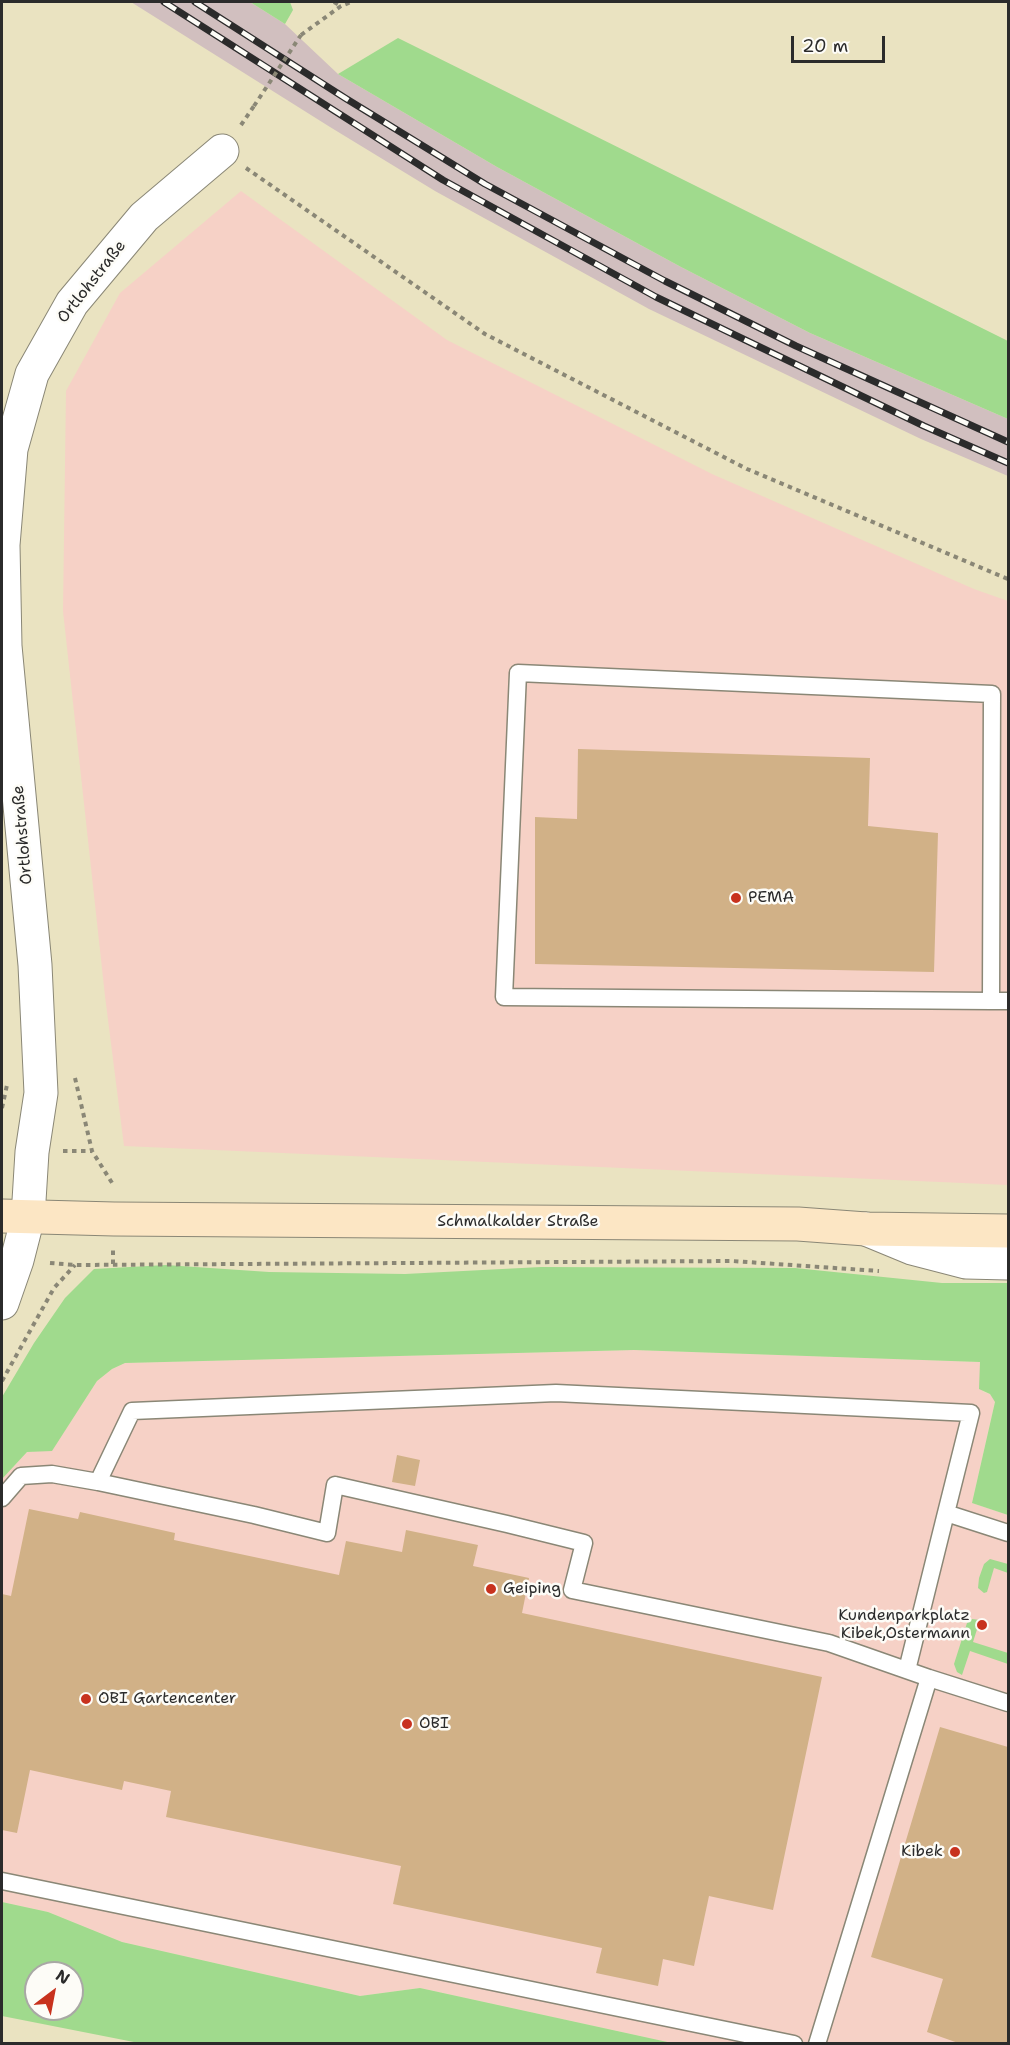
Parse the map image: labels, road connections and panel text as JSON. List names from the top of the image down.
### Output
{
  "streets": {
    "main road": ["Schmalkalder Straße"],
    "street": ["Ortlohstraße"]
  },
  "crossings": [
    ["Ortlohstraße", "Schmalkalder Straße"]
  ],
  "places": [
    "PEMA",
    "Geiping",
    "Kundenparkplatz Kibek,Ostermann",
    "OBI Gartencenter",
    "OBI",
    "Kibek"
  ],
  "scale_bar": "20 m",
  "north": "top right"
}
